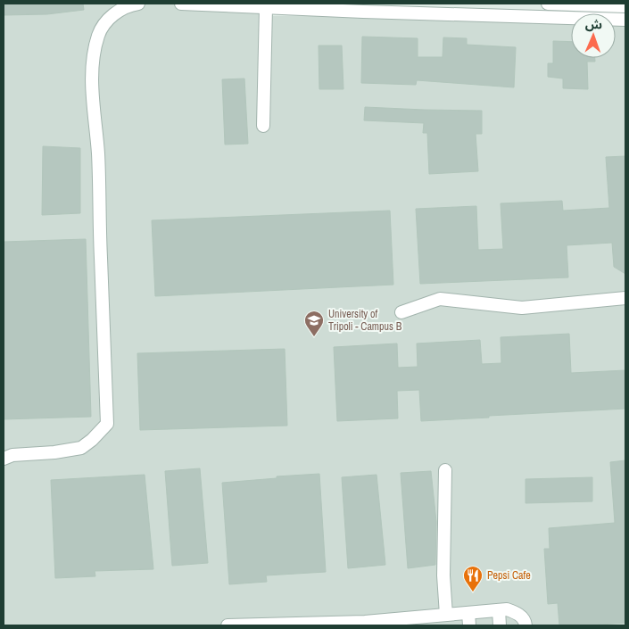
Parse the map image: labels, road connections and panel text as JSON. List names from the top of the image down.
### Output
{
  "places": {
    "school or university": ["University of Tripoli - Campus B"],
    "restaurant": ["Pepsi Cafe"]
  },
  "north": "top"
}
